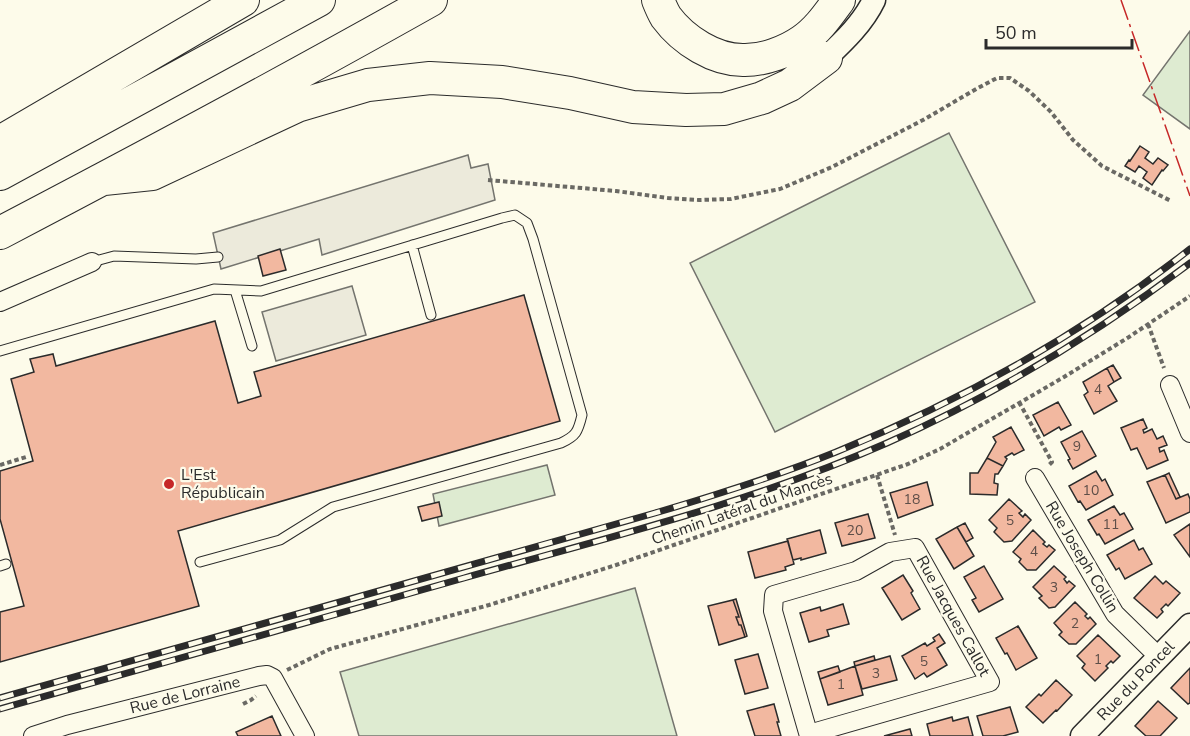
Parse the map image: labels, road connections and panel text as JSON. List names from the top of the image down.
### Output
{
  "streets": {
    "street": [
      "Rue Joseph Collin",
      "Rue Jacques Callot",
      "Rue du Poncel",
      "Rue de Lorraine"
    ],
    "path": ["Chemin Latéral du Mancès"]
  },
  "crossings": [
    ["Chemin Latéral du Mancès", "Rue de Lorraine"],
    ["Rue Joseph Collin", "Rue du Poncel"]
  ],
  "places": ["L'Est Républicain"],
  "house_numbers": [
    "4",
    "9",
    "10",
    "18",
    "5",
    "11",
    "20",
    "4",
    "3",
    "2",
    "1",
    "5",
    "3",
    "1"
  ],
  "scale_bar": "50 m"
}
